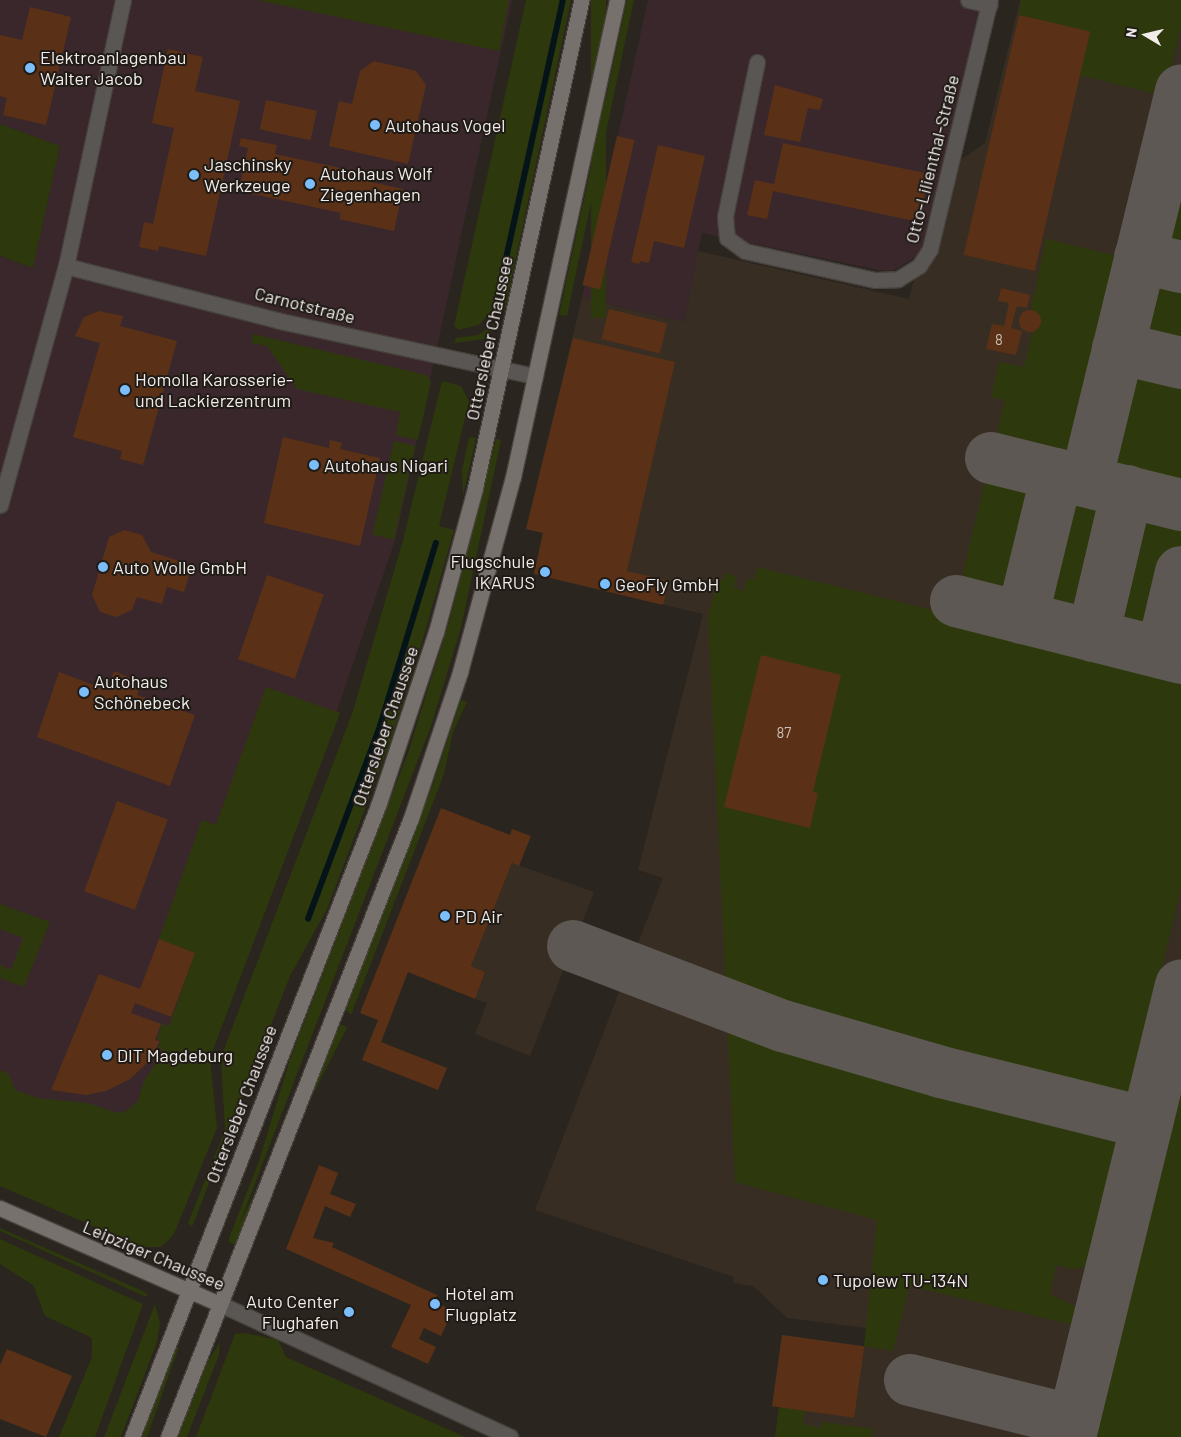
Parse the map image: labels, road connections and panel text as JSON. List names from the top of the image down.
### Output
{
  "streets": {
    "main road": ["Ottersleber Chaussee", "Leipziger Chaussee"],
    "street": ["Otto-Lilienthal-Straße", "Carnotstraße"]
  },
  "crossings": [
    ["Carnotstraße", "Ottersleber Chaussee"],
    ["Ottersleber Chaussee", "Leipziger Chaussee"]
  ],
  "places": [
    "Elektroanlagenbau Walter Jacob",
    "Autohaus Vogel",
    "Jaschinsky Werkzeuge",
    "Autohaus Wolf Ziegenhagen",
    "Homolla Karosserie- und Lackierzentrum",
    "Autohaus Nigari",
    "Auto Wolle GmbH",
    "Flugschule IKARUS",
    "GeoFly GmbH",
    "Autohaus Schönebeck",
    "PD Air",
    "DIT Magdeburg",
    "Tupolew TU-134N",
    "Hotel am Flugplatz",
    "Auto Center Flughafen"
  ],
  "house_numbers": ["8", "87"],
  "north": "left"
}
